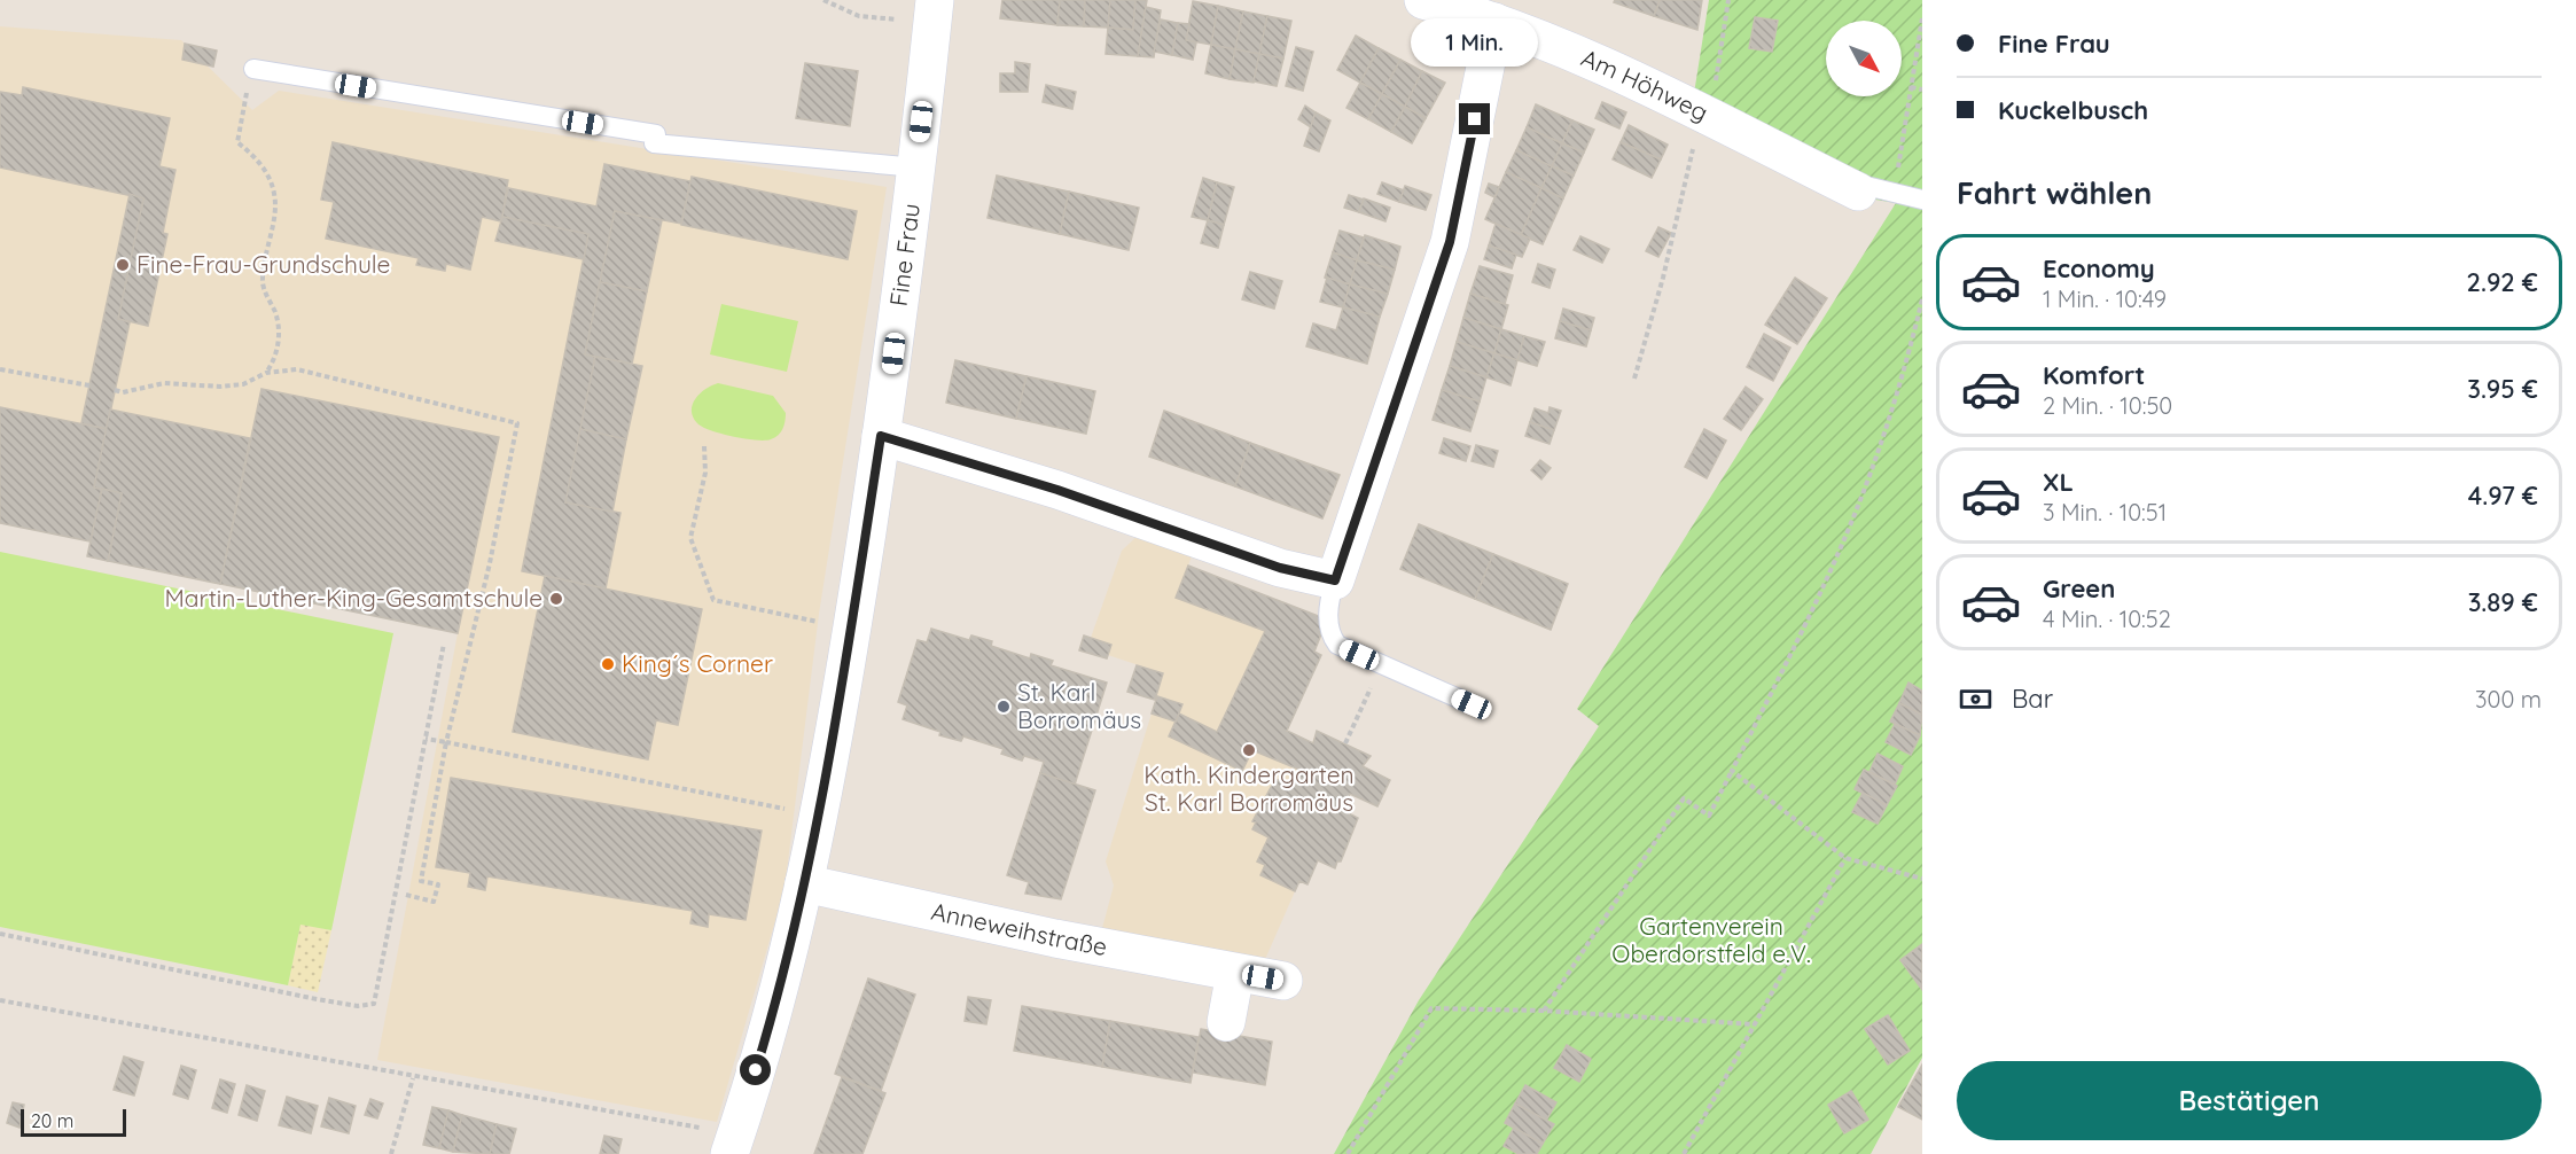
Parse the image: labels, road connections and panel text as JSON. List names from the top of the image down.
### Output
{
  "streets": {
    "street": ["Am Höhweg", "Fine Frau", "Anneweihstraße"]
  },
  "crossings": [
    ["Fine Frau", "Anneweihstraße"]
  ],
  "parks": ["Gartenverein Oberdorstfeld e.V."],
  "places": [
    "Fine-Frau-Grundschule",
    "Martin-Luther-King-Gesamtschule",
    "King´s Corner",
    "St. Karl Borromäus",
    "Kath. Kindergarten St. Karl Borromäus"
  ],
  "scale_bar": "20 m",
  "north": "bottom right",
  "page": {
    "banner": ["Fine Frau", "Kuckelbusch"],
    "bubble": "1 Min.",
    "heading": "Fahrt wählen",
    "list": [
      {
        "name": "Economy",
        "note": "1 Min. · 10:49",
        "value": "2.92 €"
      },
      {
        "name": "Komfort",
        "note": "2 Min. · 10:50",
        "value": "3.95 €"
      },
      {
        "name": "XL",
        "note": "3 Min. · 10:51",
        "value": "4.97 €"
      },
      {
        "name": "Green",
        "note": "4 Min. · 10:52",
        "value": "3.89 €"
      }
    ],
    "pay": ["Bar", "300 m"],
    "buttons": "Bestätigen",
    "scale": "20 m"
  }
}
